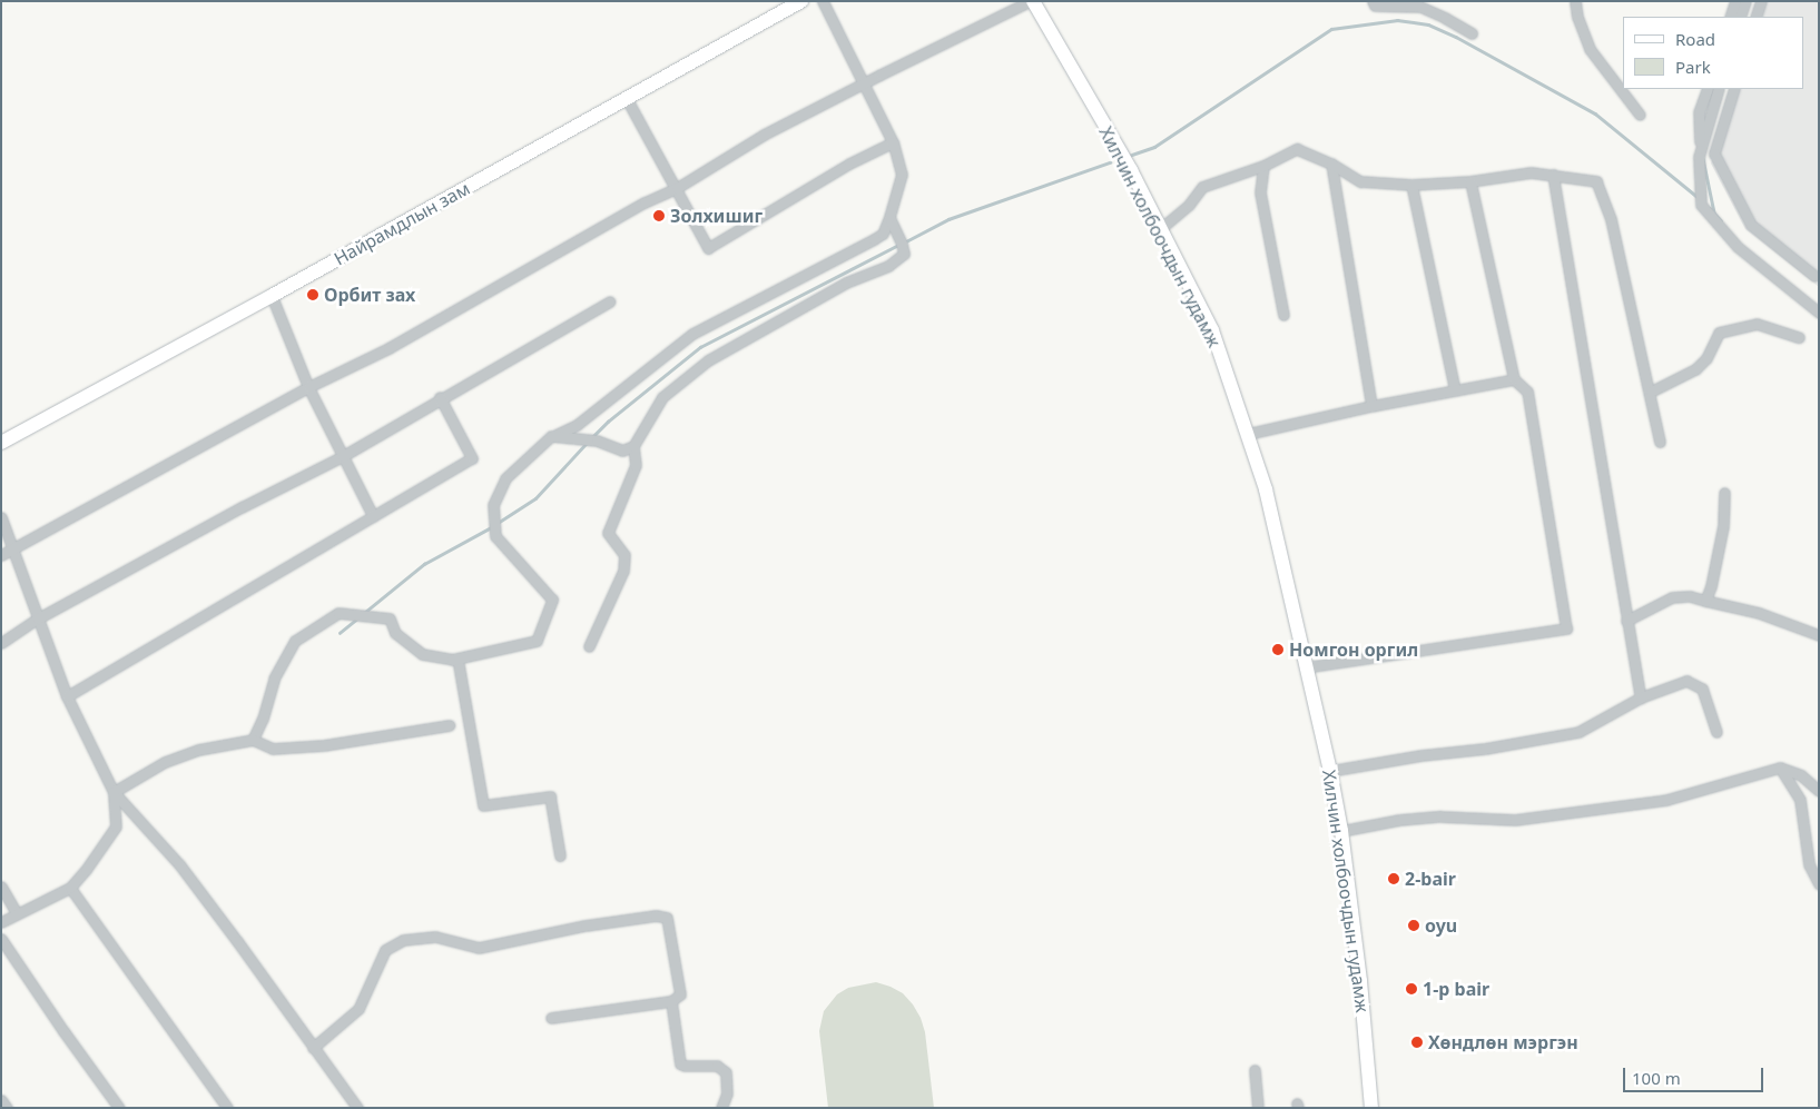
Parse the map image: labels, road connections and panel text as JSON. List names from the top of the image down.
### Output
{
  "streets": {
    "main road": ["Найрамдлын зам", "Хилчин холбоочдын гудамж"]
  },
  "places": [
    "Золхишиг",
    "Орбит зах",
    "Номгон оргил",
    "2-bair",
    "oyu",
    "1-p bair",
    "Хөндлөн мэргэн"
  ],
  "legend": ["Road", "Park"],
  "scale_bar": "100 m"
}
